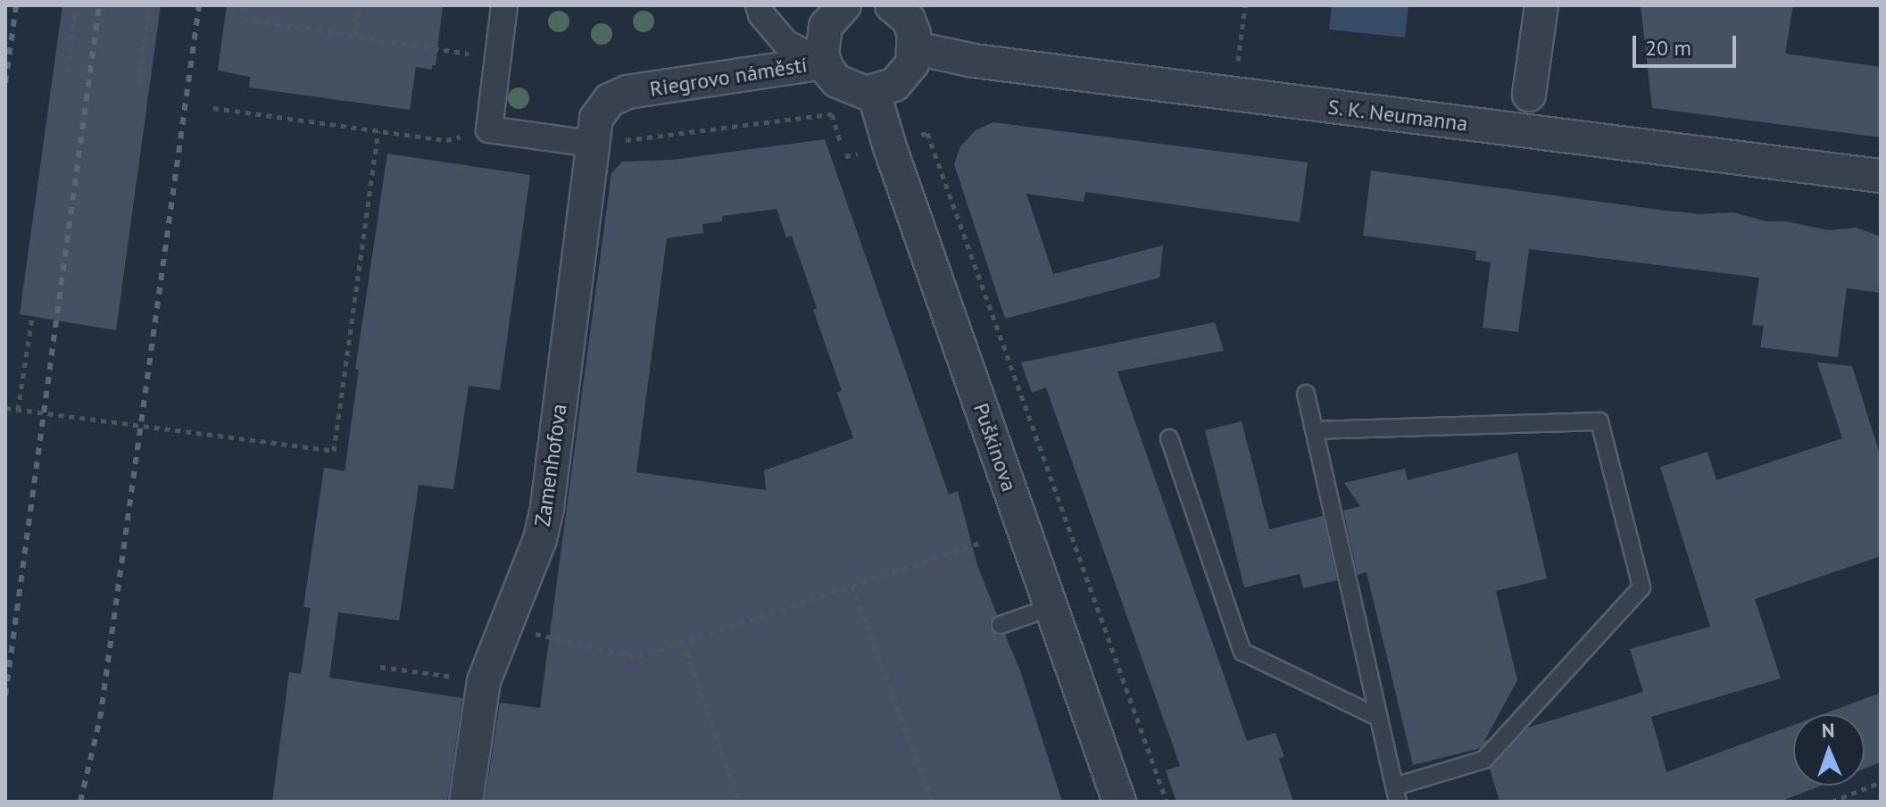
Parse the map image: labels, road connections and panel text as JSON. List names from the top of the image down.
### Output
{
  "streets": {
    "street": [
      "Riegrovo náměstí",
      "S. K. Neumanna",
      "Puškinova",
      "Zamenhofova"
    ]
  },
  "crossings": [
    ["Riegrovo náměstí", "Zamenhofova"]
  ],
  "scale_bar": "20 m",
  "north": "top"
}
